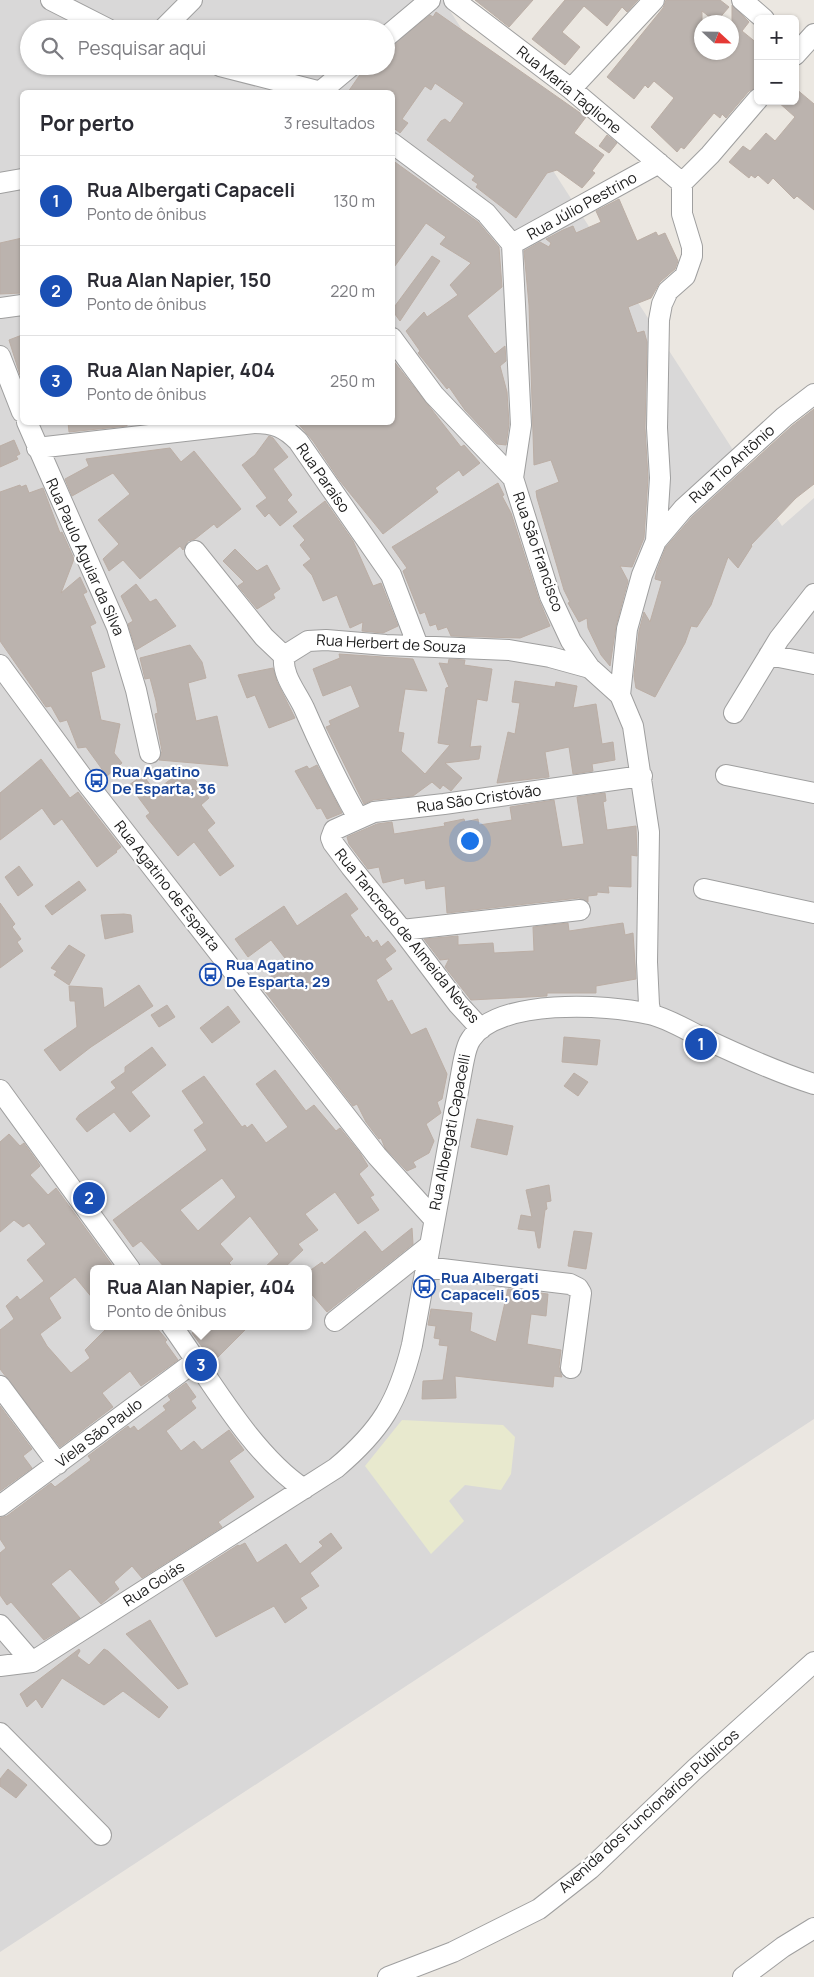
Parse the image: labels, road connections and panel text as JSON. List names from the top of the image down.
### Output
{
  "streets": {
    "street": [
      "Rua Maria Taglione",
      "Rua Júlio Pestrino",
      "Rua Tio Antônio",
      "Rua Paraíso",
      "Rua São Francisco",
      "Rua Paulo Aguiar da Silva",
      "Rua Herbert de Souza",
      "Rua São Cristóvão",
      "Rua Agatino de Esparta",
      "Rua Tancredo de Almeida Neves",
      "Rua Albergati Capacelli",
      "Viela São Paulo",
      "Rua Goiás",
      "Avenida dos Funcionários Públicos"
    ]
  },
  "crossings": [
    ["Rua Maria Taglione", "Rua Júlio Pestrino"],
    ["Rua Júlio Pestrino", "Rua São Francisco"],
    ["Rua Paraíso", "Rua Paulo Aguiar da Silva"],
    ["Rua Paraíso", "Rua Herbert de Souza"],
    ["Rua São Francisco", "Rua Herbert de Souza"],
    ["Rua São Francisco", "Rua São Cristóvão"],
    ["Rua São Francisco", "Rua Albergati Capacelli"],
    ["Rua São Cristóvão", "Rua Tancredo de Almeida Neves"],
    ["Rua Agatino de Esparta", "Rua Albergati Capacelli"],
    ["Rua Tancredo de Almeida Neves", "Rua Albergati Capacelli"],
    ["Rua Albergati Capacelli", "Rua Goiás"]
  ],
  "places": {
    "bus stop": ["Rua Agatino De Esparta, 36", "Rua Agatino De Esparta, 29", "Rua Albergati Capaceli, 605"]
  },
  "north": "right",
  "page": {
    "map_buttons": ["+", "−"],
    "search": "Pesquisar aqui",
    "heading": ["Por perto", "3 resultados"],
    "list": [
      {
        "mark": "1",
        "name": "Rua Albergati Capaceli",
        "note": "Ponto de ônibus",
        "value": "130 m"
      },
      {
        "mark": "2",
        "name": "Rua Alan Napier, 150",
        "note": "Ponto de ônibus",
        "value": "220 m"
      },
      {
        "mark": "3",
        "name": "Rua Alan Napier, 404",
        "note": "Ponto de ônibus",
        "value": "250 m"
      }
    ],
    "pins": ["1", "2", "3"],
    "popup": ["Rua Alan Napier, 404", "Ponto de ônibus"]
  }
}
